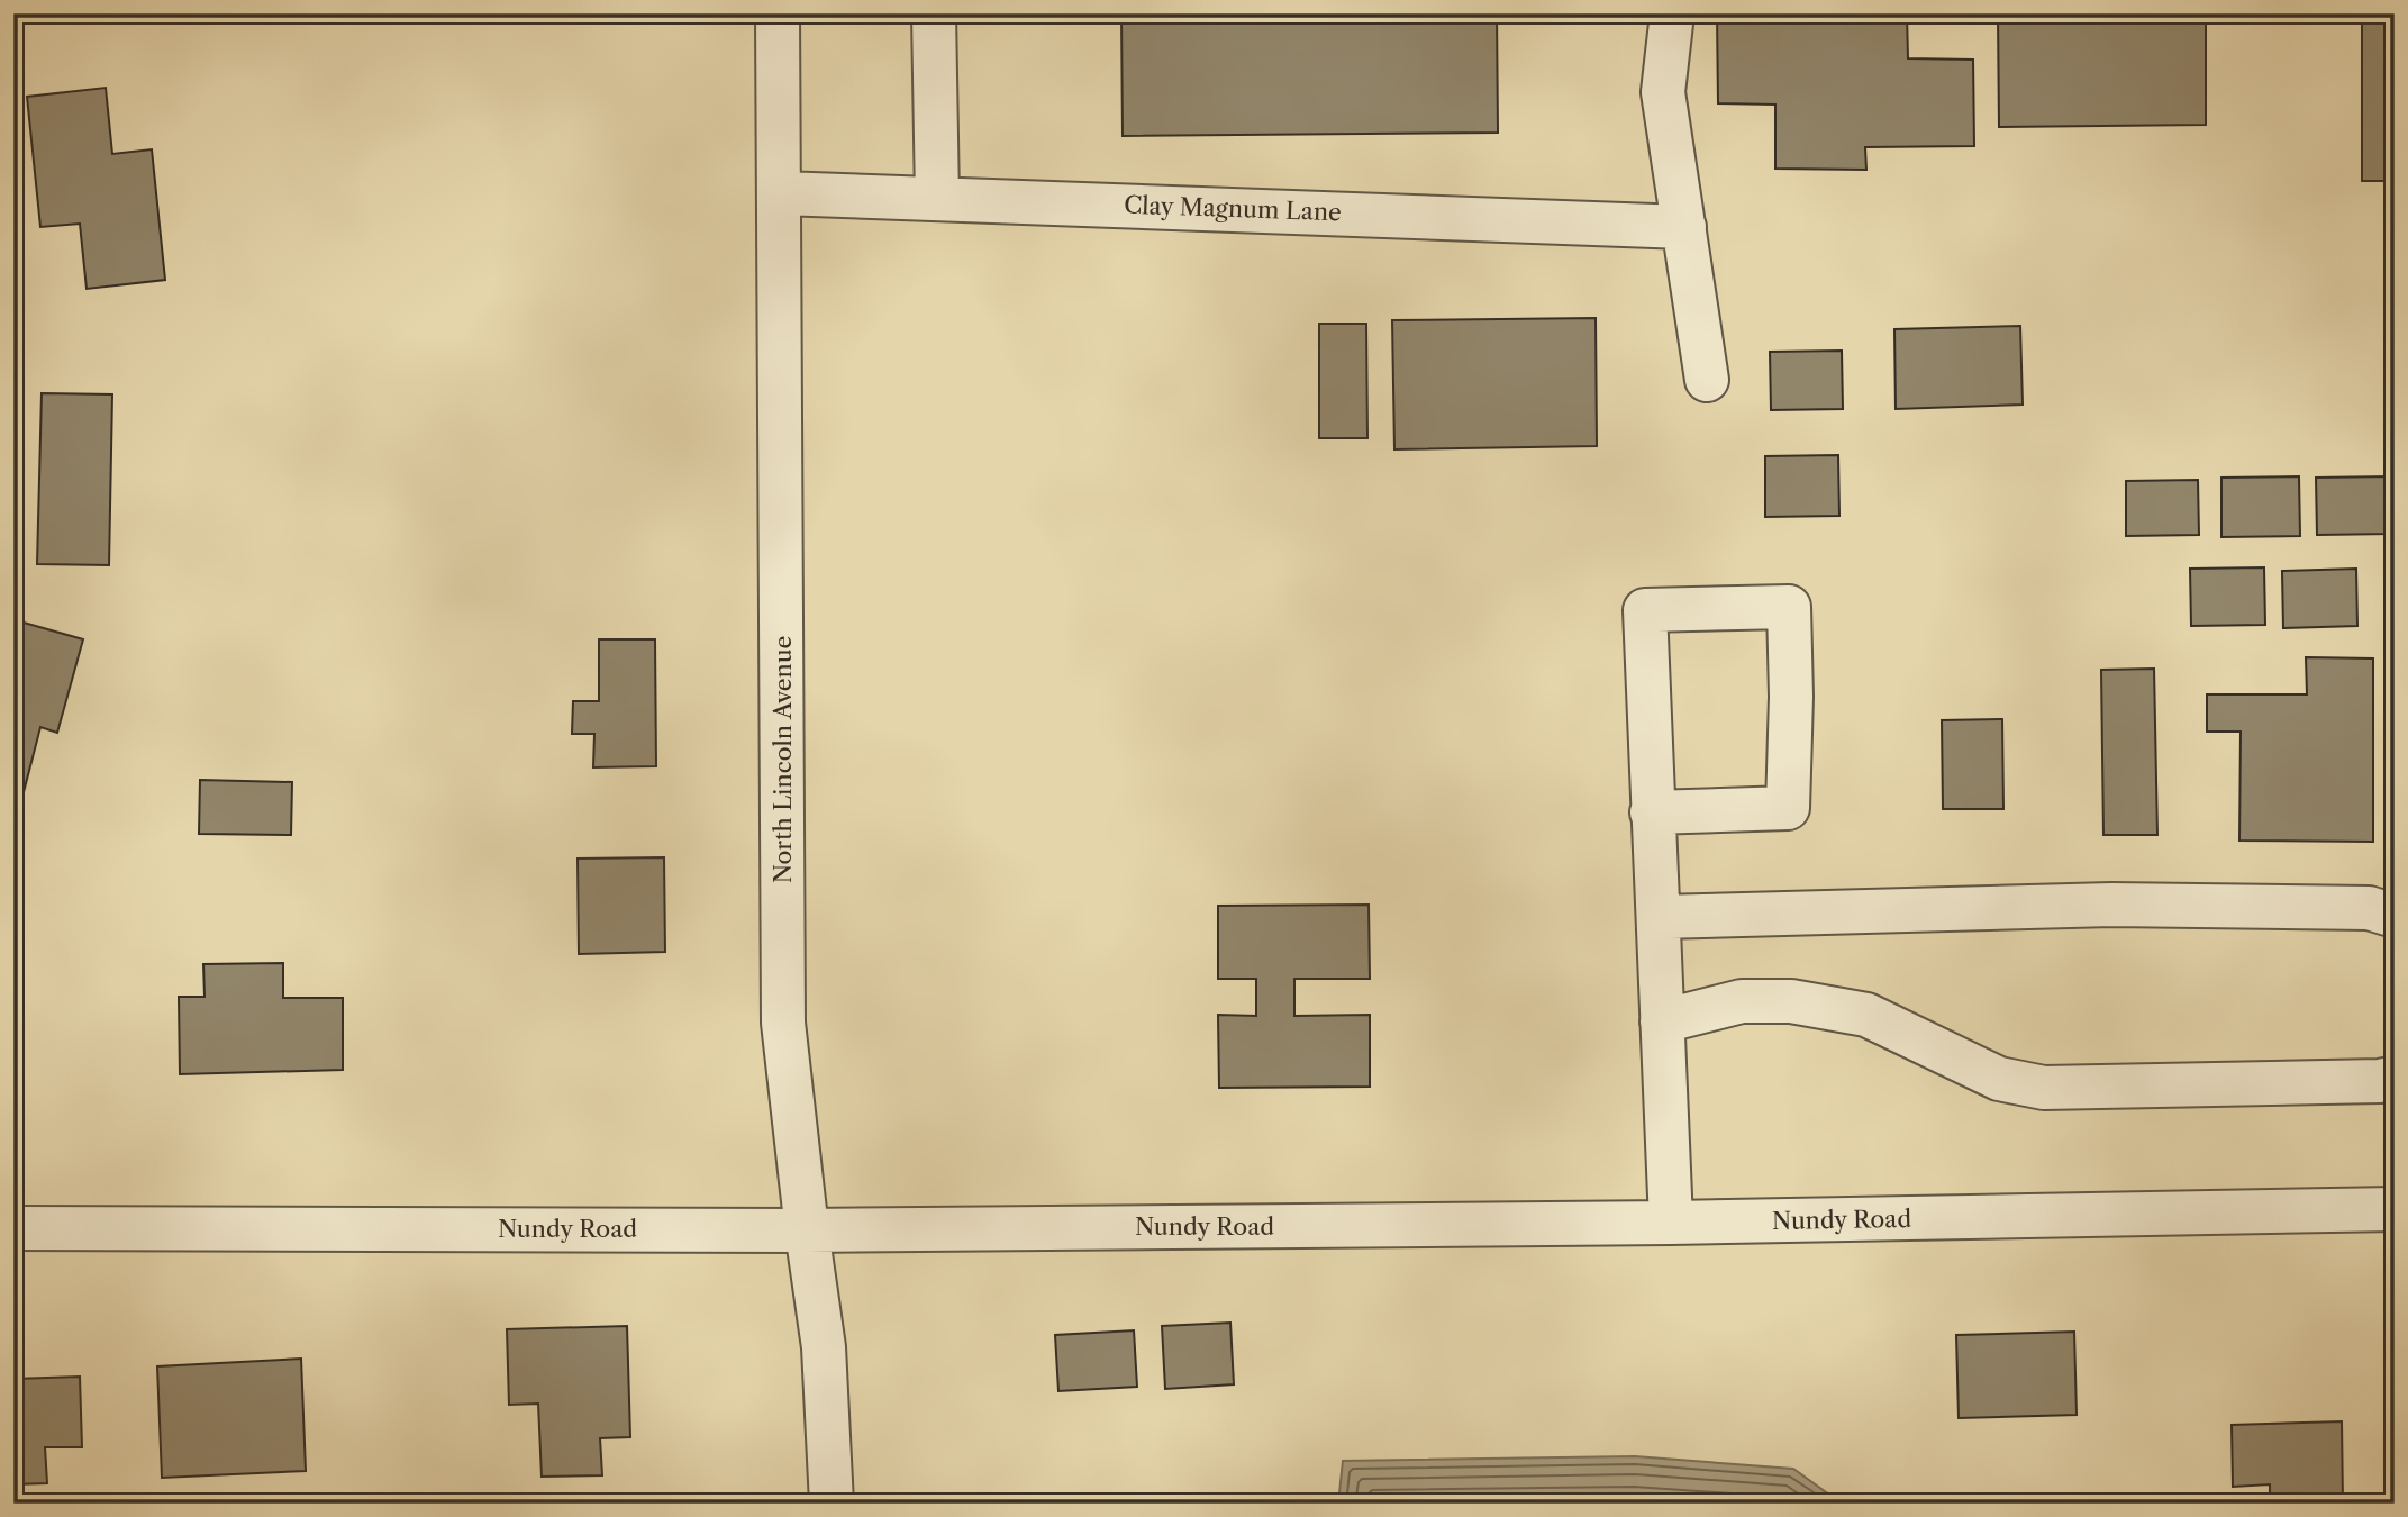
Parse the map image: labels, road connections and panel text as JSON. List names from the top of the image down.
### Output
{
  "streets": {
    "street": ["Clay Magnum Lane", "North Lincoln Avenue", "Nundy Road"]
  },
  "crossings": [
    ["Clay Magnum Lane", "North Lincoln Avenue"],
    ["North Lincoln Avenue", "Nundy Road"]
  ]
}
